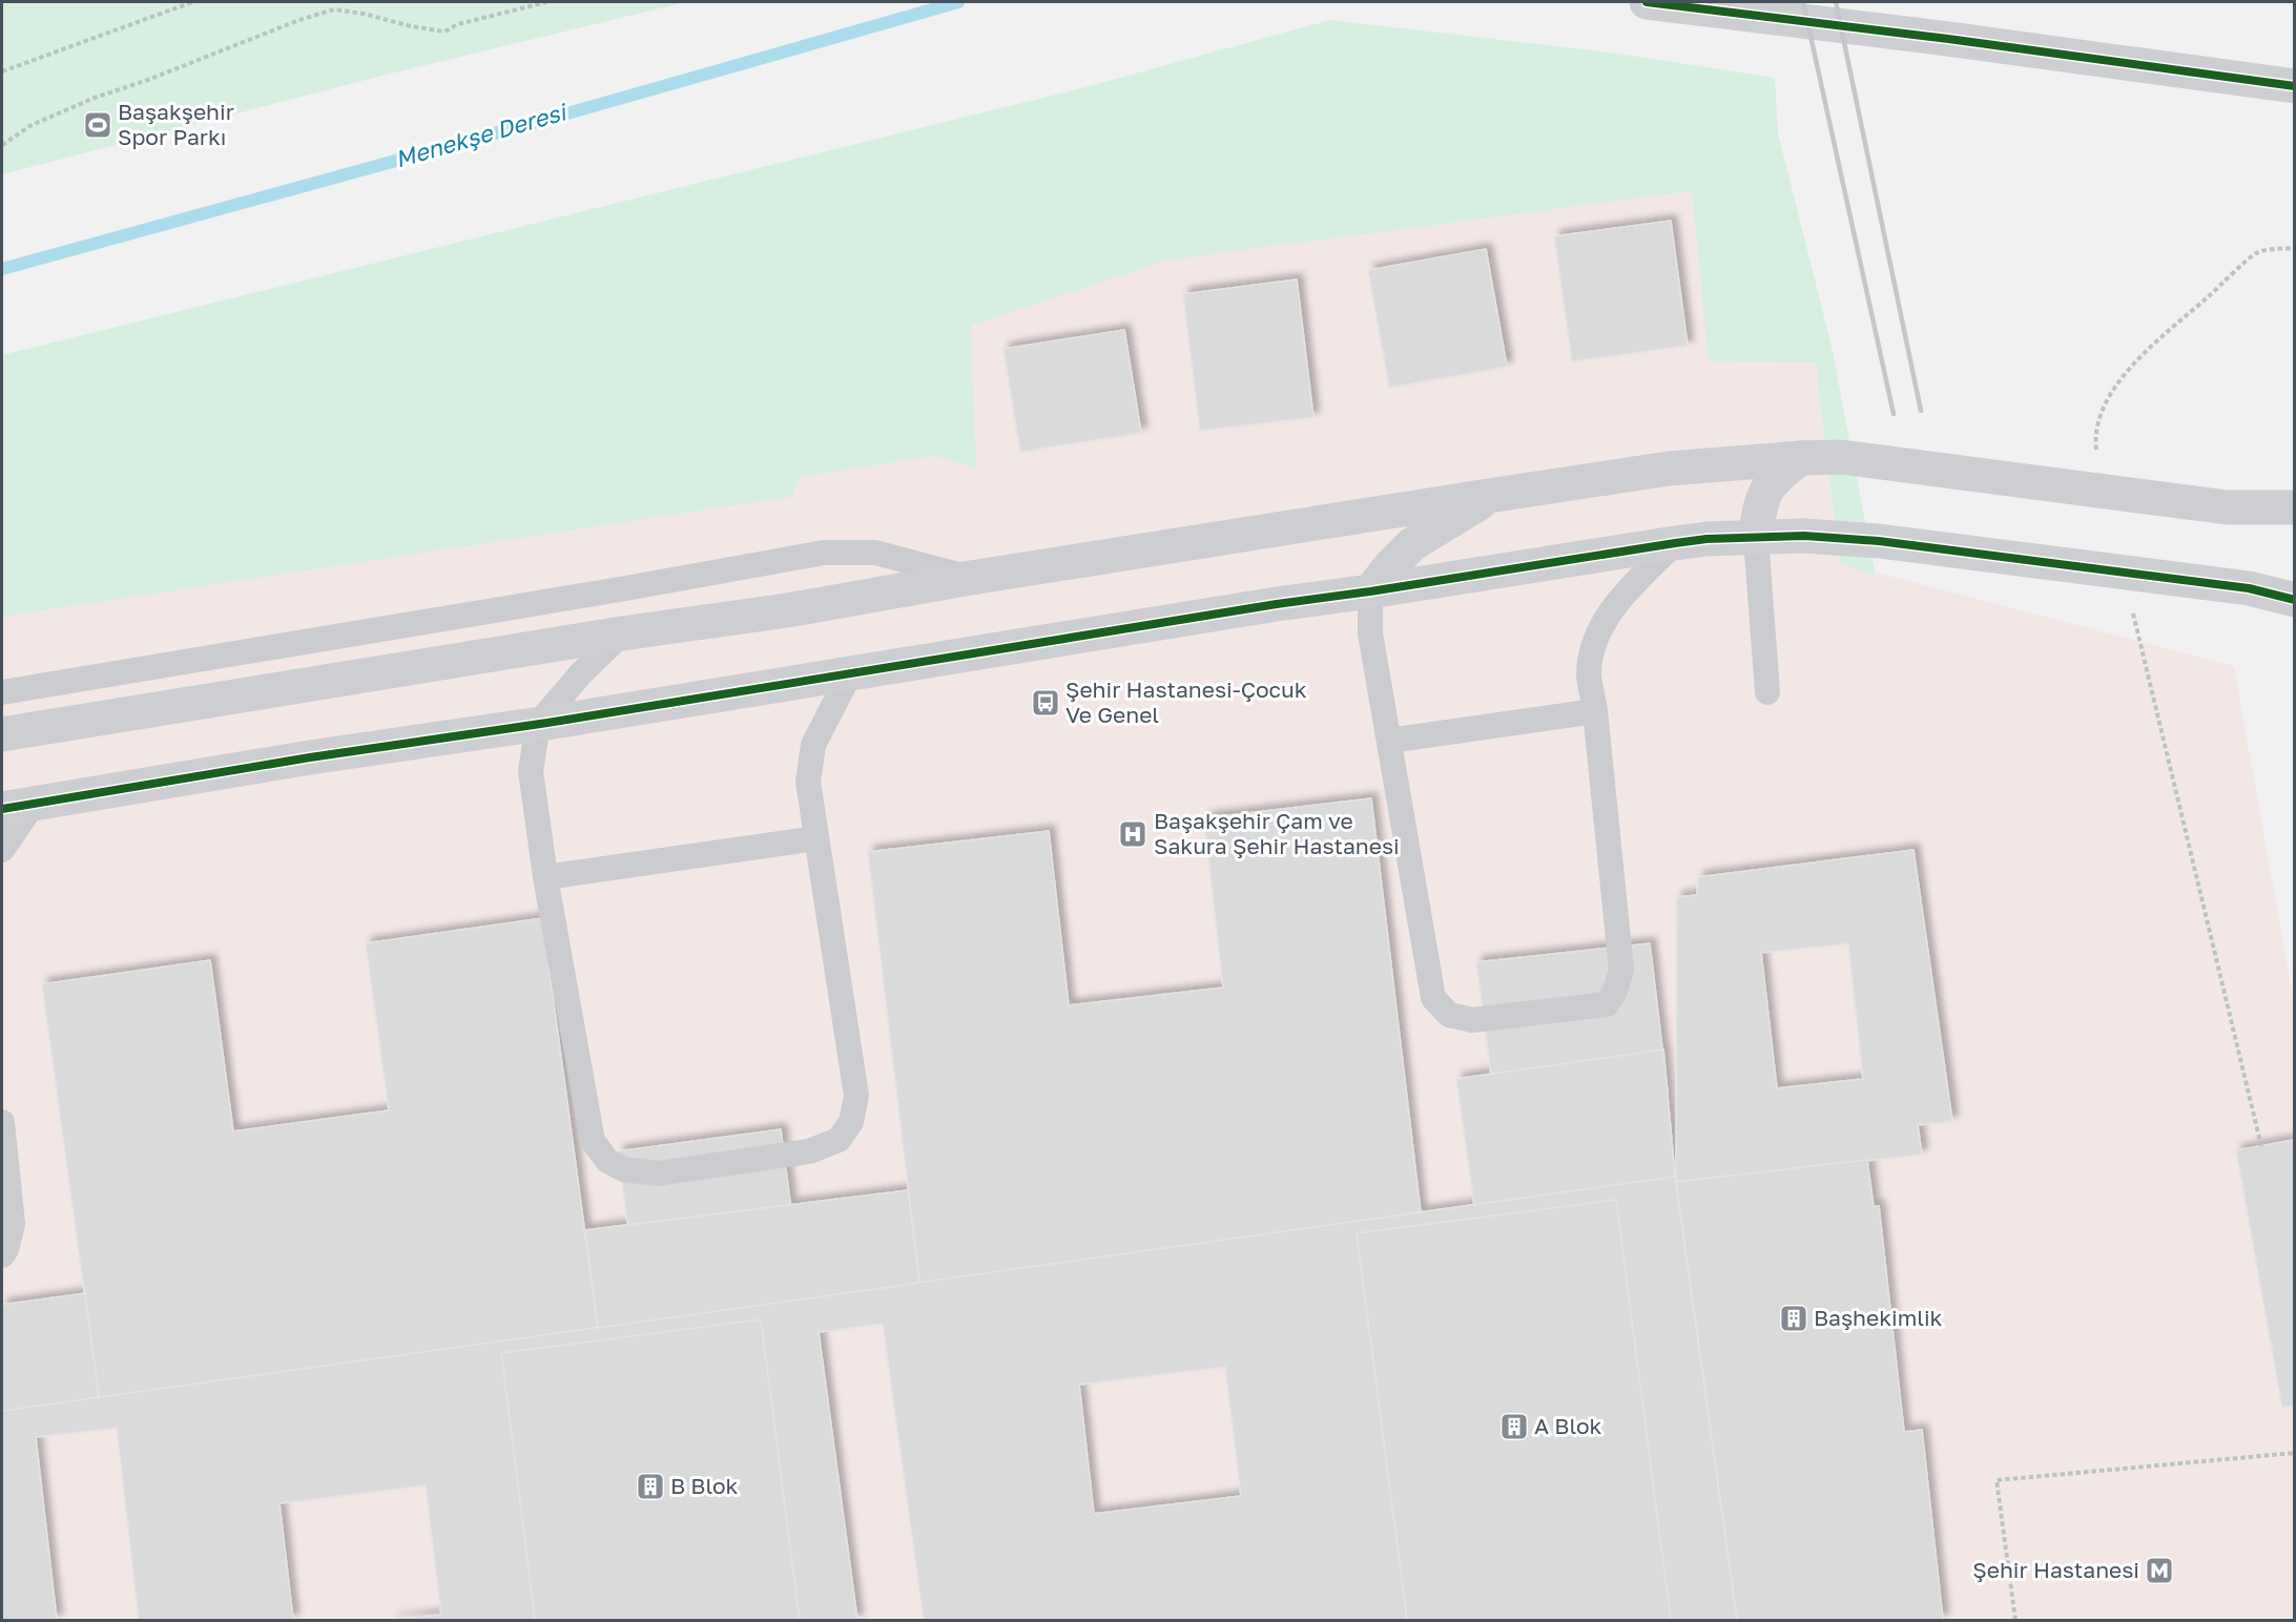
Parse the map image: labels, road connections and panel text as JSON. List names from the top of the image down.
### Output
{
  "water": ["Menekşe Deresi"],
  "places": {
    "sports": ["Başakşehir Spor Parkı"],
    "bus stop": ["Şehir Hastanesi-Çocuk Ve Genel"],
    "hospital": ["Başakşehir Çam ve Sakura Şehir Hastanesi"],
    "building": ["Başhekimlik", "A Blok", "B Blok"],
    "metro station": ["Şehir Hastanesi"]
  }
}
